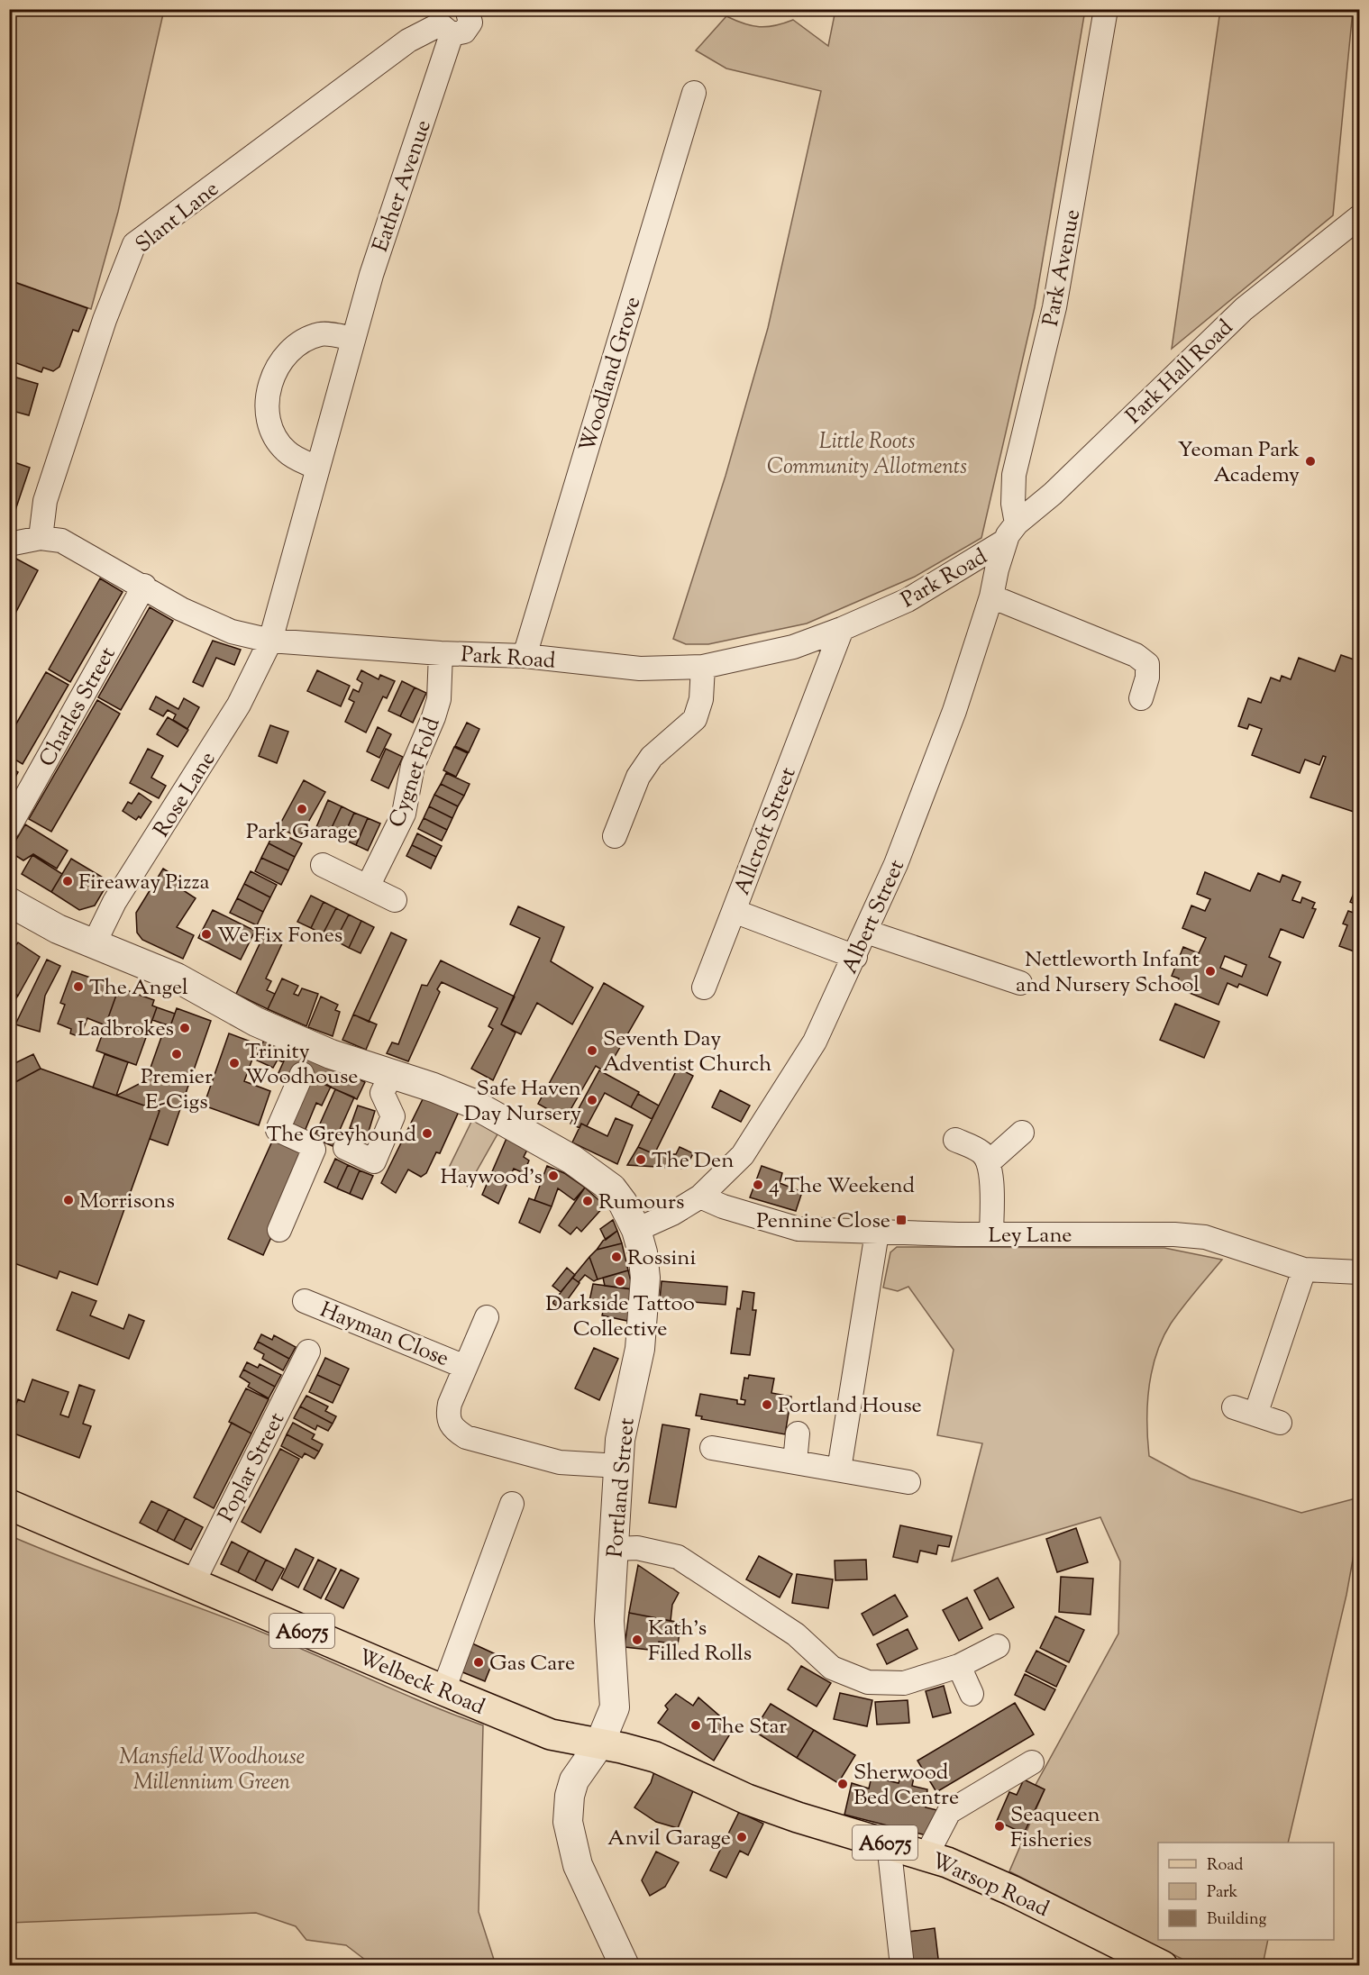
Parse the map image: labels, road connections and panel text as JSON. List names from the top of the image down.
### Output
{
  "streets": {
    "main road": ["A6075", "Welbeck Road", "Warsop Road"],
    "street": [
      "Eather Avenue",
      "Slant Lane",
      "Park Avenue",
      "Park Hall Road",
      "Woodland Grove",
      "Park Road",
      "Charles Street",
      "Cygnet Fold",
      "Rose Lane",
      "Allcroft Street",
      "Albert Street",
      "Ley Lane",
      "Hayman Close",
      "Poplar Street",
      "Portland Street"
    ]
  },
  "crossings": [
    ["Eather Avenue", "Slant Lane"],
    ["Eather Avenue", "Park Road"],
    ["Eather Avenue", "Rose Lane"],
    ["Slant Lane", "Park Road"],
    ["Park Avenue", "Park Hall Road"],
    ["Park Avenue", "Park Road"],
    ["Park Avenue", "Albert Street"],
    ["Park Hall Road", "Park Road"],
    ["Park Hall Road", "Albert Street"],
    ["Woodland Grove", "Park Road"],
    ["Park Road", "Charles Street"],
    ["Park Road", "Cygnet Fold"],
    ["Park Road", "Rose Lane"],
    ["Park Road", "Allcroft Street"],
    ["Park Road", "Albert Street"],
    ["Rose Lane", "Portland Street"],
    ["Allcroft Street", "Albert Street"],
    ["Albert Street", "Ley Lane"],
    ["Albert Street", "Portland Street"],
    ["Poplar Street", "Welbeck Road"],
    ["Portland Street", "Welbeck Road"],
    ["Portland Street", "Warsop Road"],
    ["Welbeck Road", "Warsop Road"]
  ],
  "parks": ["Little Roots Community Allotments", "Mansfield Woodhouse Millennium Green"],
  "places": {
    "other": [
      "Yeoman Park Academy",
      "Park Garage",
      "Fireaway Pizza",
      "We Fix Fones",
      "Nettleworth Infant and Nursery School",
      "The Angel",
      "Ladbrokes",
      "Seventh Day Adventist Church",
      "Premier E-Cigs",
      "Trinity Woodhouse",
      "Safe Haven Day Nursery",
      "The Greyhound",
      "The Den",
      "Haywood's",
      "4 The Weekend",
      "Morrisons",
      "Rumours",
      "Rossini",
      "Darkside Tattoo Collective",
      "Portland House",
      "Kath's Filled Rolls",
      "Gas Care",
      "The Star",
      "Sherwood Bed Centre",
      "Seaqueen Fisheries",
      "Anvil Garage"
    ],
    "transit": ["Pennine Close"]
  },
  "legend": ["Road", "Park", "Building"]
}
